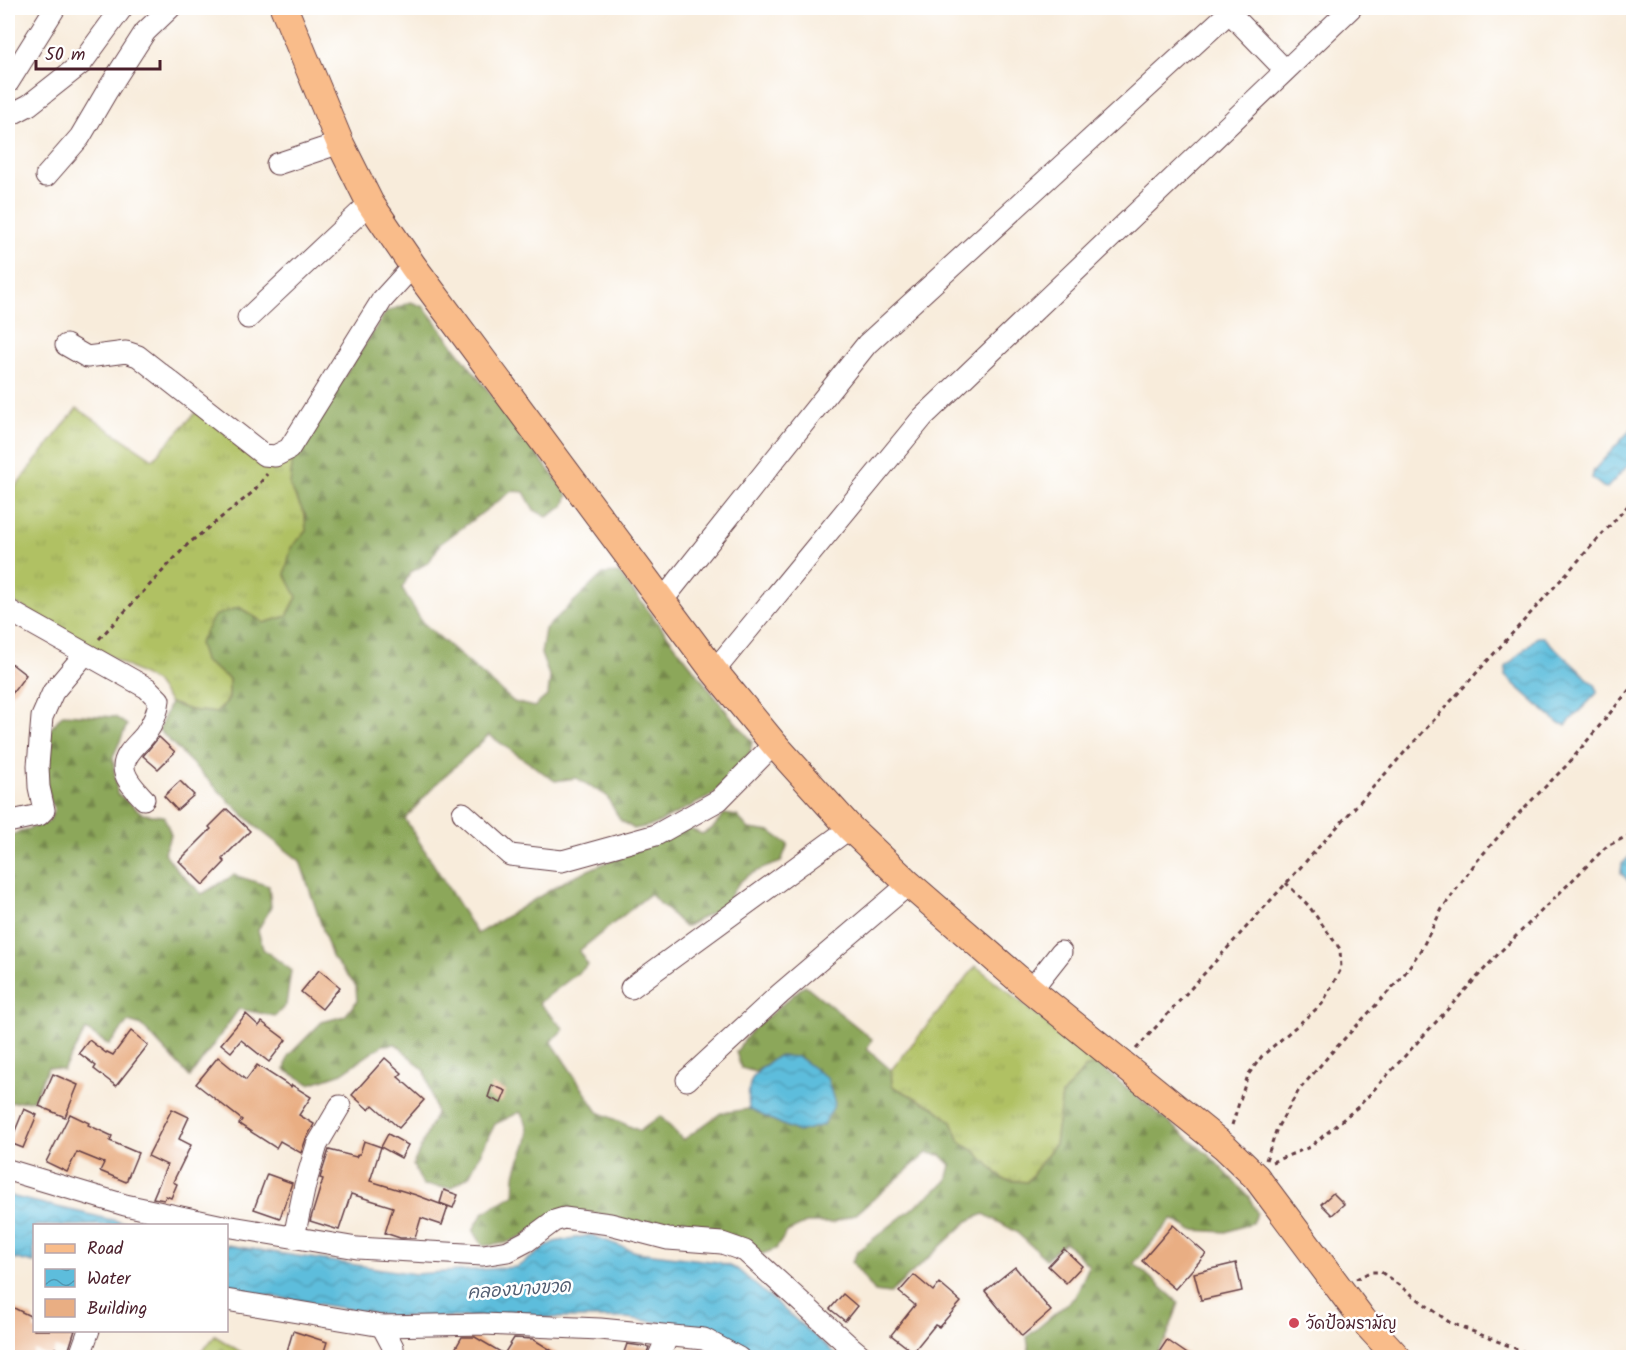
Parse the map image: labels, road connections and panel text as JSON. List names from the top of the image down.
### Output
{
  "water": ["คลองบางขวด"],
  "places": ["วัดป้อมรามัญ"],
  "legend": ["Road", "Water", "Building"],
  "scale_bar": "50 m"
}
